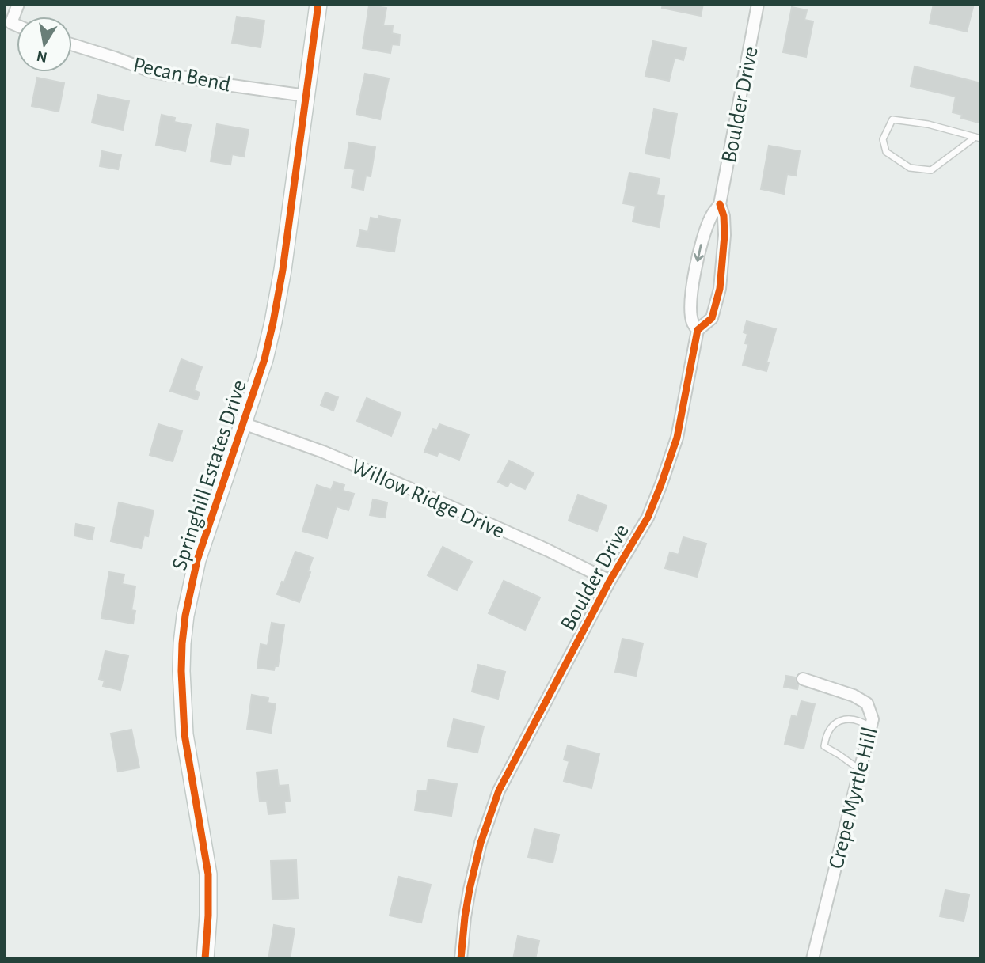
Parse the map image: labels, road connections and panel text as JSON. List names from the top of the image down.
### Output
{
  "streets": {
    "street": [
      "Pecan Bend",
      "Boulder Drive",
      "Springhill Estates Drive",
      "Willow Ridge Drive",
      "Crepe Myrtle Hill"
    ]
  },
  "crossings": [
    ["Pecan Bend", "Springhill Estates Drive"],
    ["Boulder Drive", "Willow Ridge Drive"],
    ["Springhill Estates Drive", "Willow Ridge Drive"]
  ],
  "north": "bottom"
}
